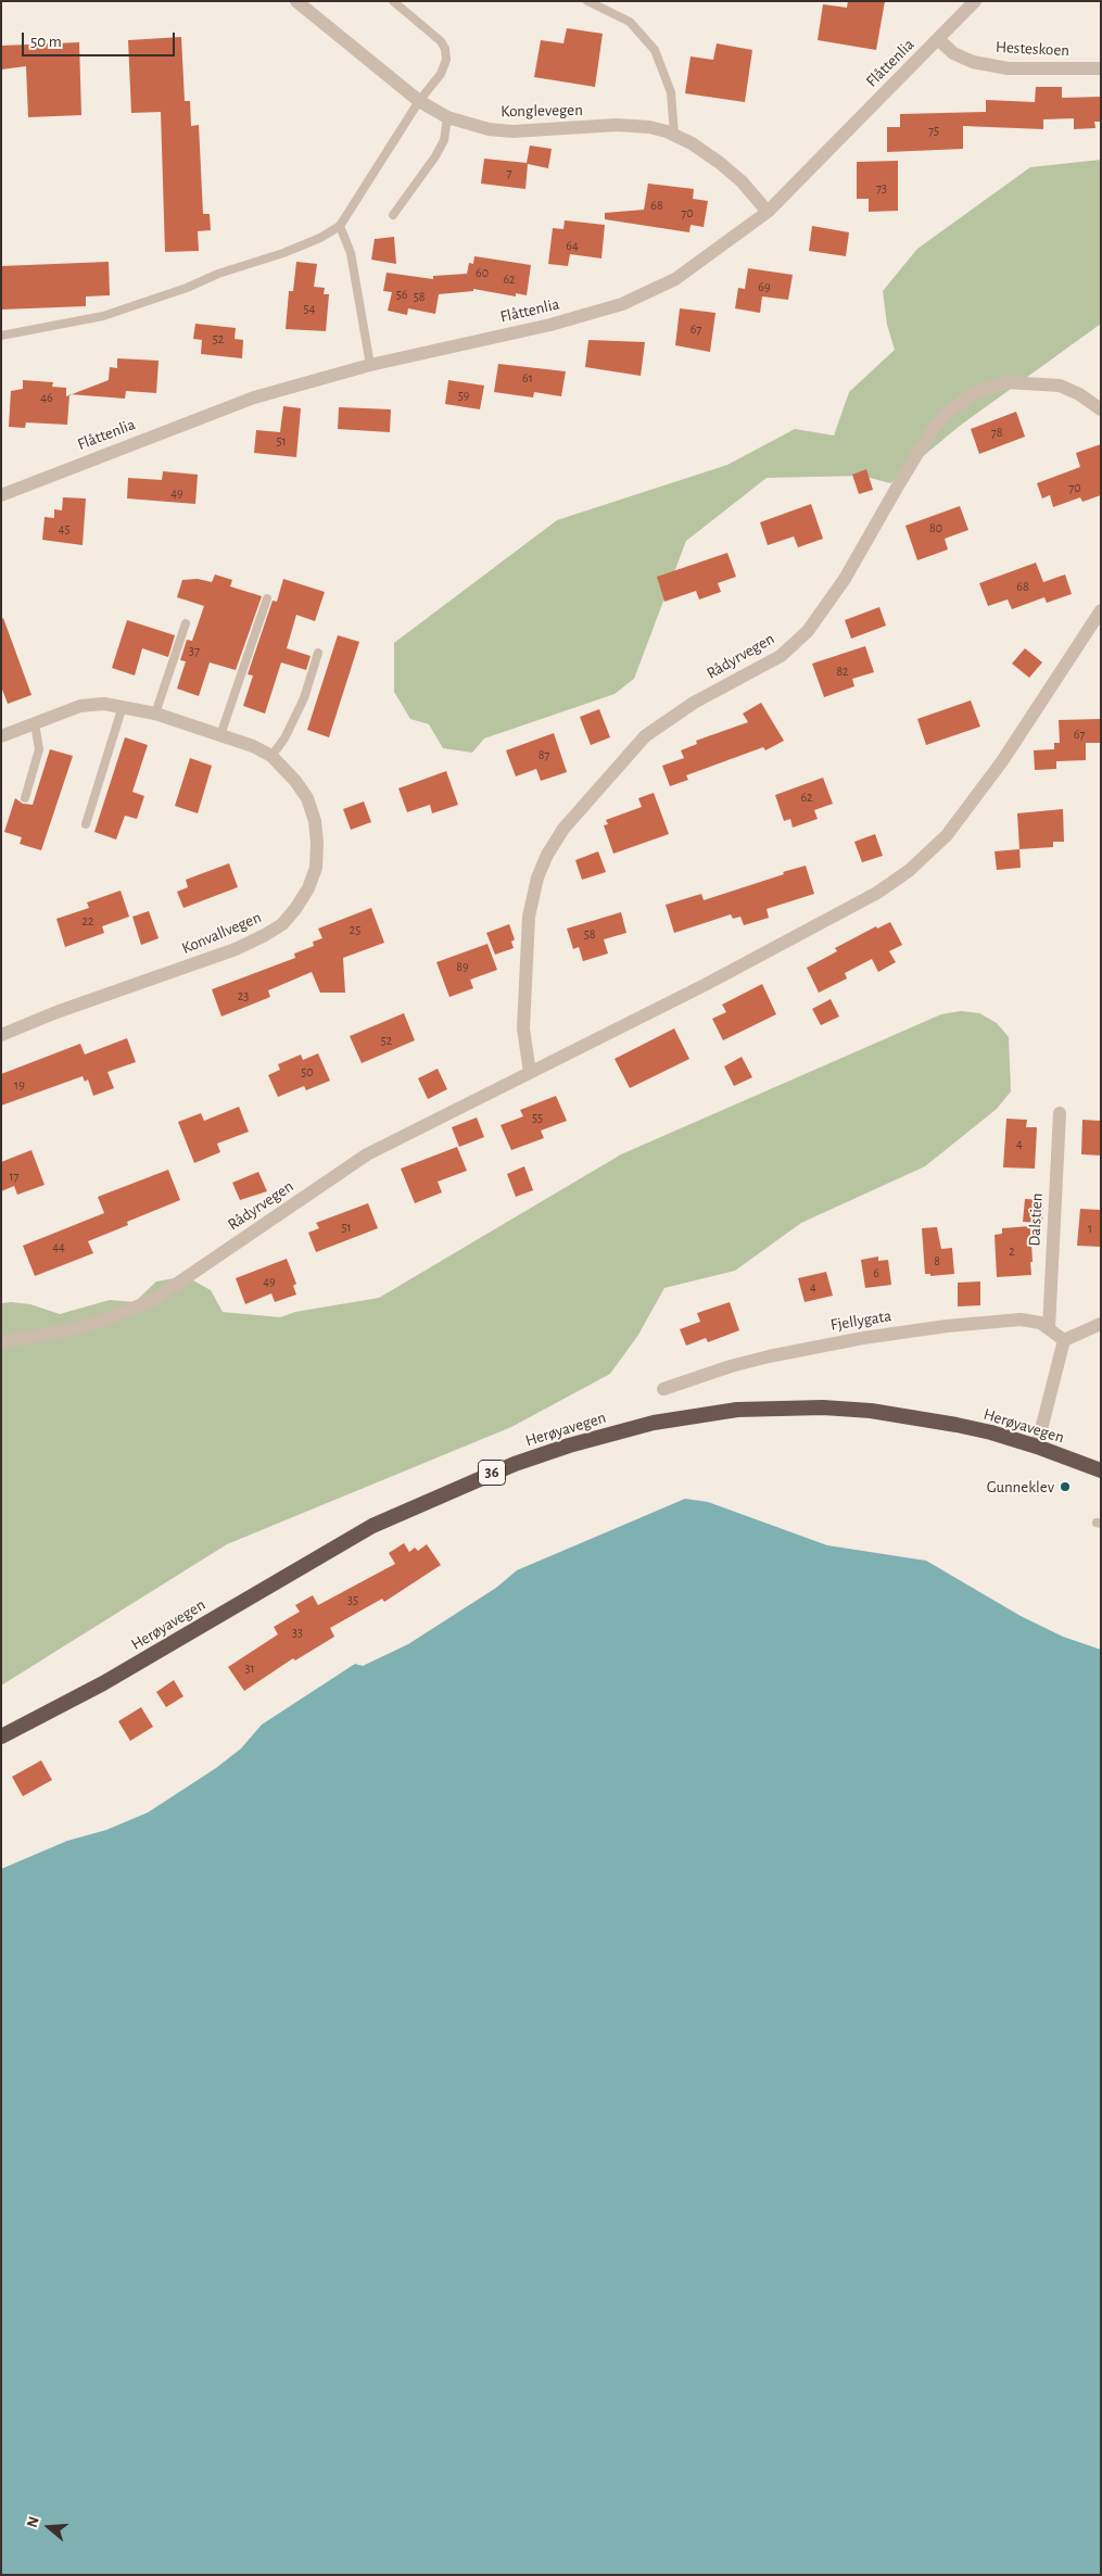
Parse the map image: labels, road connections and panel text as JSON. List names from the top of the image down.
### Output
{
  "streets": {
    "highway": ["Herøyavegen", "36"],
    "street": [
      "Hesteskoen",
      "Flåttenlia",
      "Konglevegen",
      "Rådyrvegen",
      "Konvallvegen",
      "Dalstien",
      "Fjellygata"
    ]
  },
  "crossings": [
    ["Hesteskoen", "Flåttenlia"],
    ["Flåttenlia", "Konglevegen"],
    ["Dalstien", "Fjellygata"]
  ],
  "places": ["Gunneklev"],
  "house_numbers": [
    "75",
    "7",
    "73",
    "68",
    "70",
    "64",
    "60",
    "62",
    "69",
    "56",
    "58",
    "54",
    "67",
    "52",
    "61",
    "59",
    "46",
    "78",
    "51",
    "70",
    "49",
    "80",
    "45",
    "68",
    "37",
    "82",
    "67",
    "87",
    "62",
    "22",
    "25",
    "58",
    "89",
    "23",
    "52",
    "50",
    "19",
    "55",
    "4",
    "17",
    "51",
    "1",
    "44",
    "2",
    "8",
    "6",
    "49",
    "4",
    "35",
    "33",
    "31"
  ],
  "scale_bar": "50 m",
  "north": "left"
}
